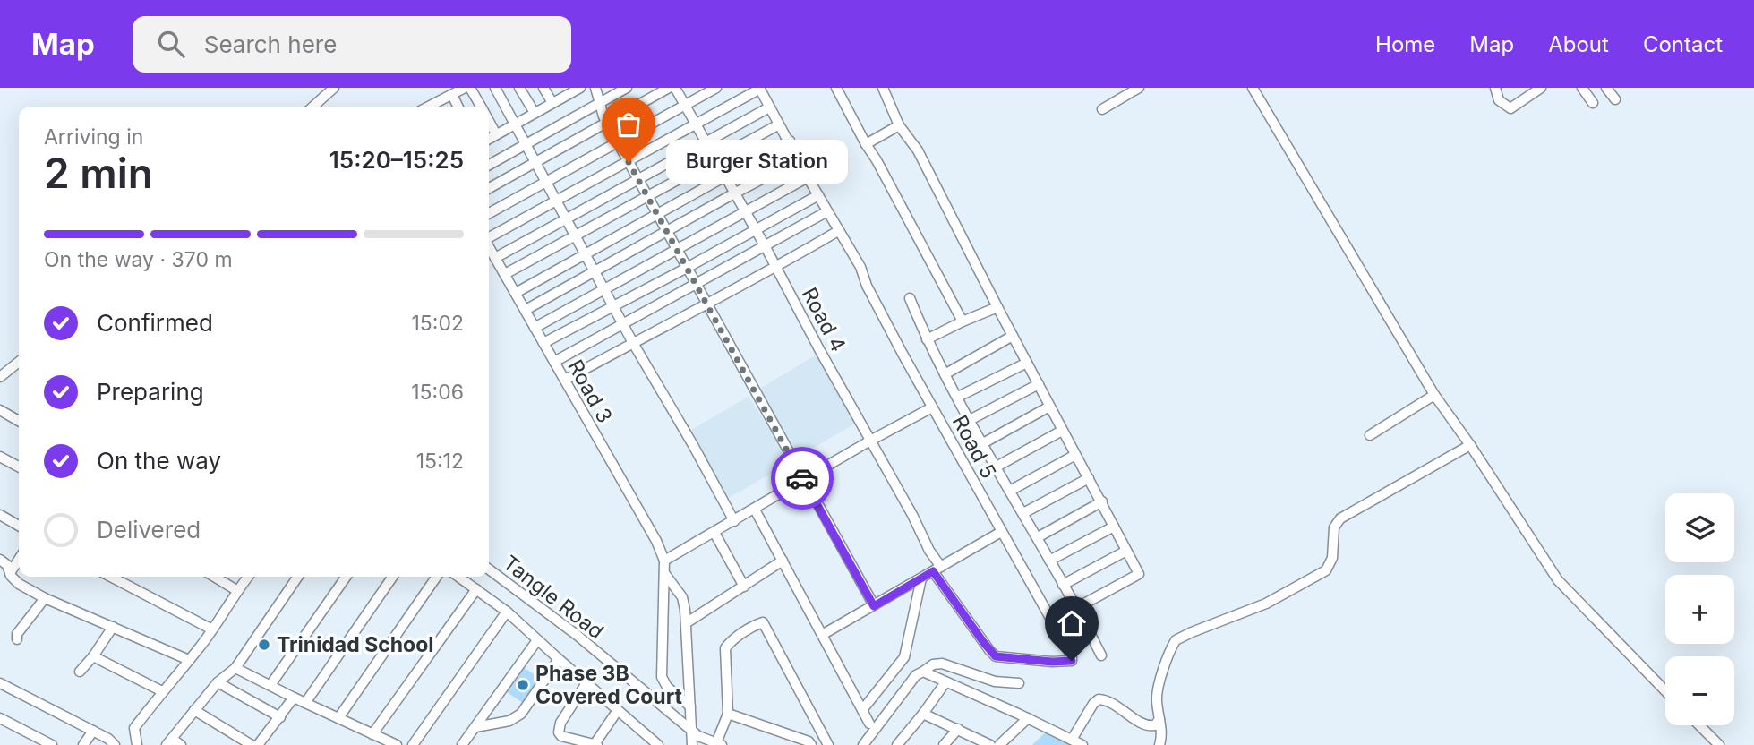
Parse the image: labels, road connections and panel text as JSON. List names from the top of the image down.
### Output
{
  "streets": {
    "street": [
      "Road 4",
      "Road 3",
      "Road 5",
      "Tangle Road"
    ]
  },
  "crossings": [
    ["Road 4", "Road 5"]
  ],
  "places": ["Burger Station", "Trinidad School", "Phase 3B Covered Court"],
  "page": {
    "header": "Map",
    "search": "Search here",
    "nav": [
      "Home",
      "Map",
      "About",
      "Contact"
    ],
    "heading": ["2 min", "Arriving in", "15:20–15:25"],
    "bubble": "Burger Station",
    "bar": "On the way · 370 m",
    "list": [
      ["Confirmed", "15:02"],
      ["Preparing", "15:06"],
      ["On the way", "15:12"],
      "Delivered"
    ],
    "map_buttons": ["+", "−"]
  }
}
